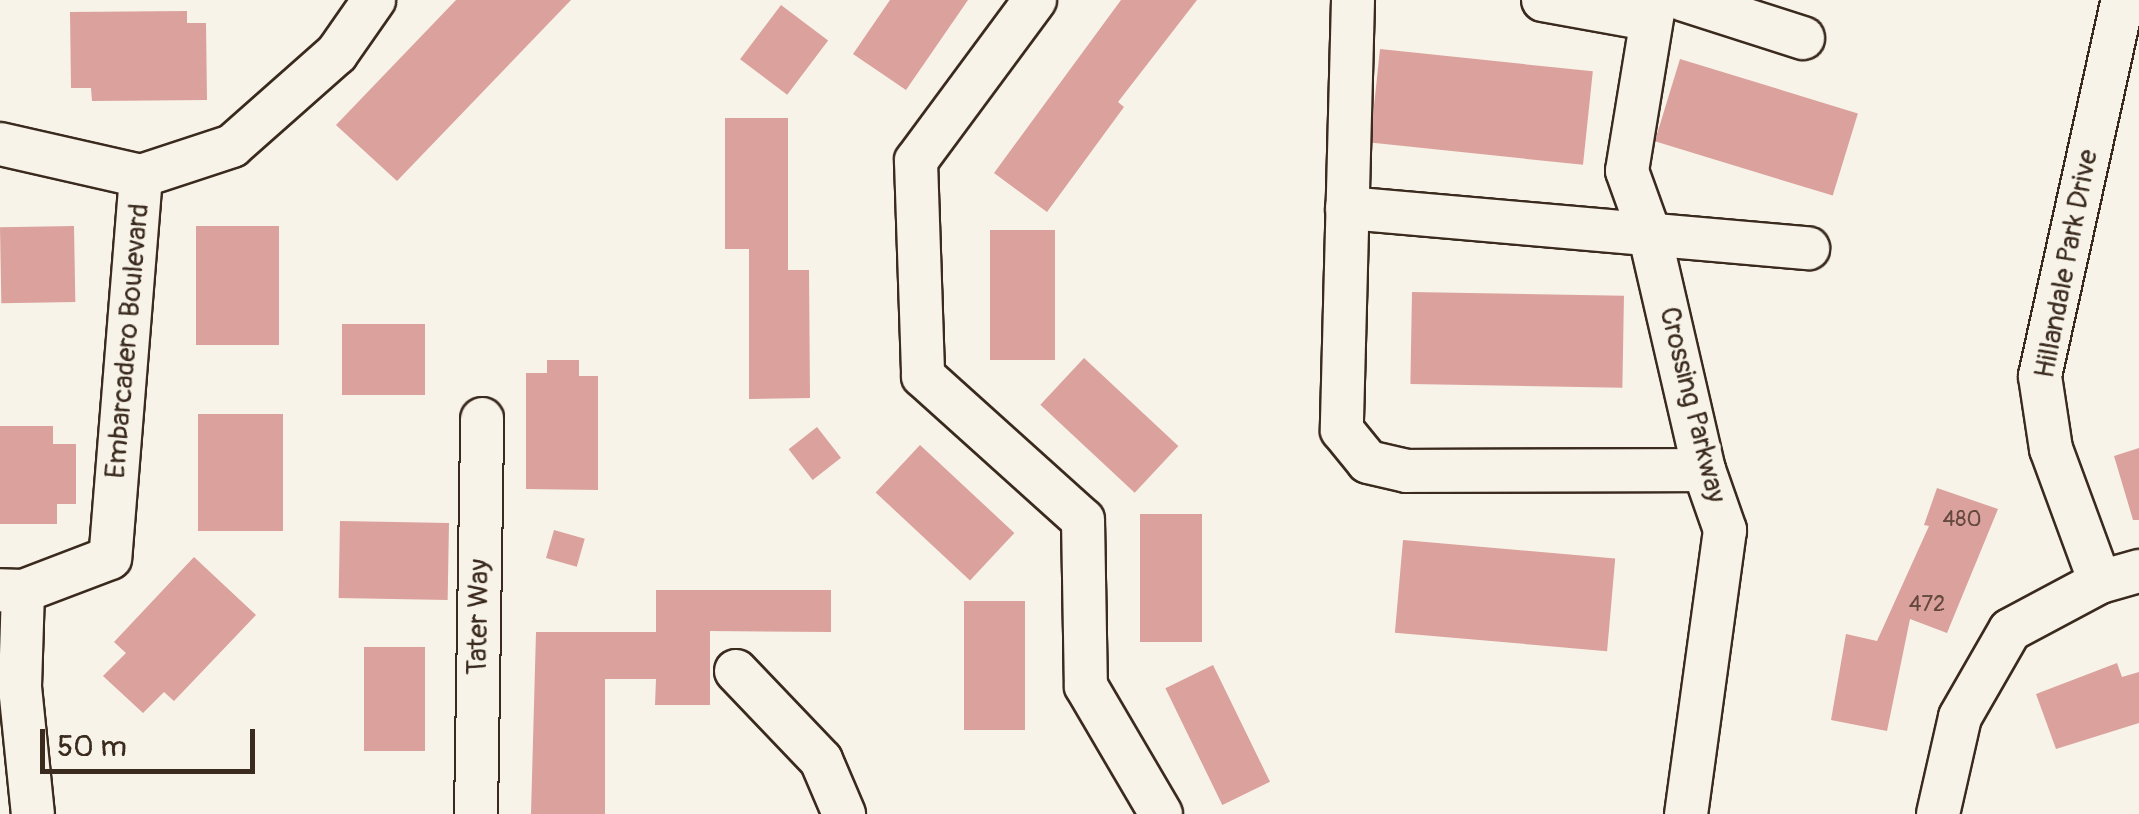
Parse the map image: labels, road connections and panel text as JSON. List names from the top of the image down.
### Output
{
  "streets": {
    "street": [
      "Hillandale Park Drive",
      "Embarcadero Boulevard",
      "Crossing Parkway",
      "Tater Way"
    ]
  },
  "house_numbers": ["480", "472"],
  "scale_bar": "50 m"
}
